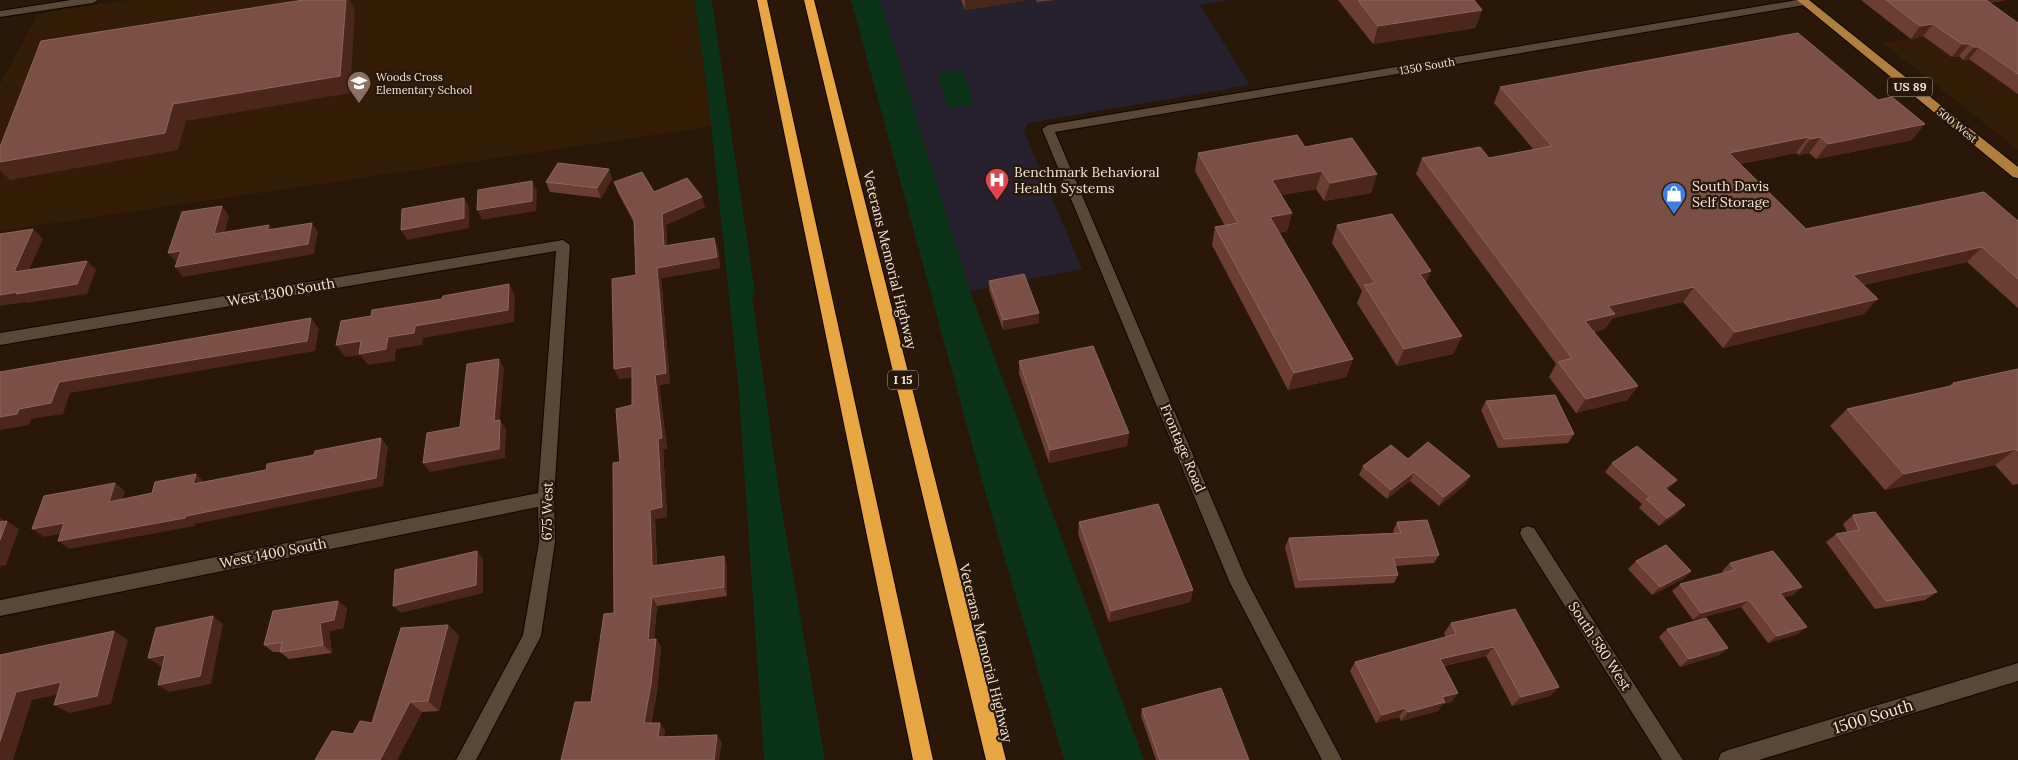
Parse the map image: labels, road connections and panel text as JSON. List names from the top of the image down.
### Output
{
  "streets": {
    "highway": ["Veterans Memorial Highway", "I 15"],
    "main road": ["US 89", "500 West"],
    "street": [
      "1350 South",
      "West 1300 South",
      "Frontage Road",
      "675 West",
      "West 1400 South",
      "South 580 West",
      "1500 South"
    ]
  },
  "crossings": [
    ["1350 South", "500 West"],
    ["1350 South", "Frontage Road"],
    ["West 1300 South", "675 West"],
    ["675 West", "West 1400 South"]
  ],
  "places": {
    "school or university": ["Woods Cross Elementary School"],
    "hospital": ["Benchmark Behavioral Health Systems"],
    "shop": ["South Davis Self Storage"]
  }
}
